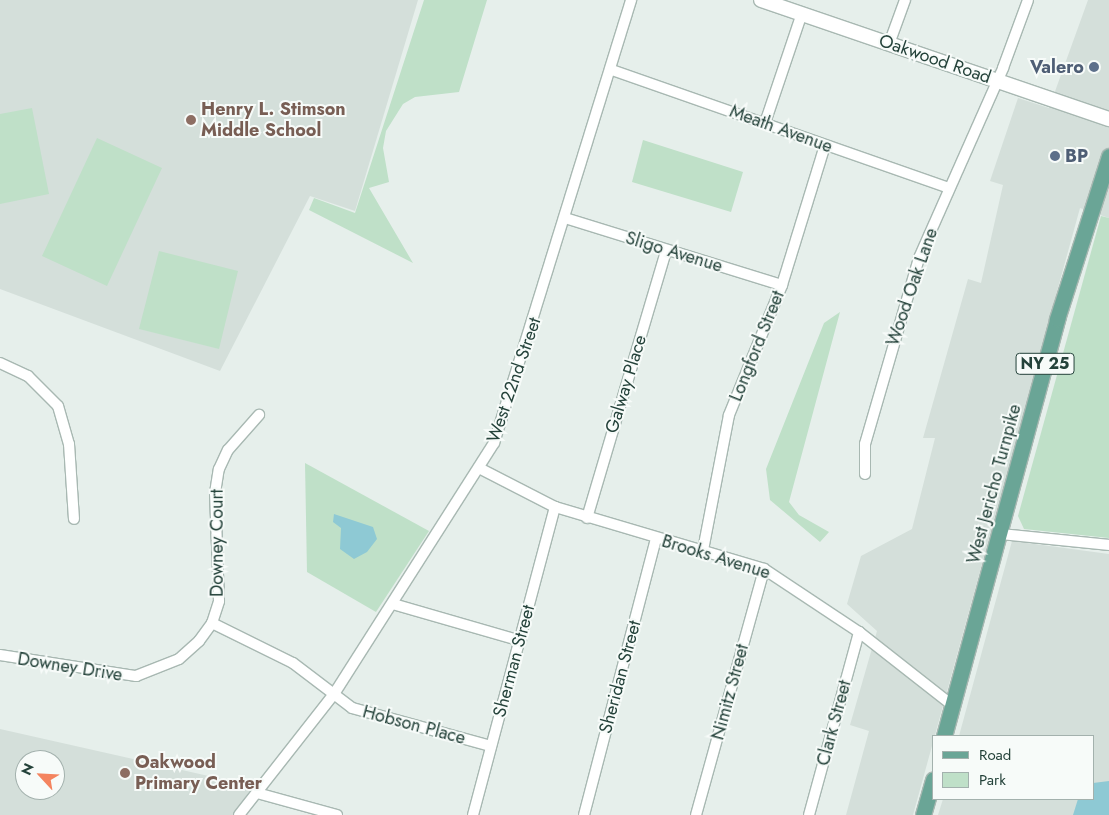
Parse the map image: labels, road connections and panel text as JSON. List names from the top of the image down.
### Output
{
  "streets": {
    "main road": ["Oakwood Road", "NY 25", "West Jericho Turnpike"],
    "street": [
      "Meath Avenue",
      "Sligo Avenue",
      "Wood Oak Lane",
      "Longford Street",
      "West 22nd Street",
      "Galway Place",
      "Downey Court",
      "Brooks Avenue",
      "Sherman Street",
      "Downey Drive",
      "Sheridan Street",
      "Nimitz Street",
      "Clark Street",
      "Hobson Place"
    ]
  },
  "crossings": [
    ["Oakwood Road", "Wood Oak Lane"],
    ["Meath Avenue", "Wood Oak Lane"],
    ["Meath Avenue", "Longford Street"],
    ["Meath Avenue", "West 22nd Street"],
    ["Sligo Avenue", "Longford Street"],
    ["Sligo Avenue", "West 22nd Street"],
    ["Sligo Avenue", "Galway Place"],
    ["Longford Street", "Brooks Avenue"],
    ["West 22nd Street", "Brooks Avenue"],
    ["West 22nd Street", "Hobson Place"],
    ["Galway Place", "Brooks Avenue"],
    ["West Jericho Turnpike", "Brooks Avenue"],
    ["Downey Court", "Downey Drive"],
    ["Downey Court", "Hobson Place"],
    ["Brooks Avenue", "Sherman Street"],
    ["Brooks Avenue", "Sheridan Street"],
    ["Brooks Avenue", "Nimitz Street"],
    ["Brooks Avenue", "Clark Street"],
    ["Sherman Street", "Hobson Place"],
    ["Downey Drive", "Hobson Place"]
  ],
  "places": [
    "Valero",
    "Henry L. Stimson Middle School",
    "BP",
    "Oakwood Primary Center"
  ],
  "legend": ["Road", "Park"],
  "north": "top left"
}
